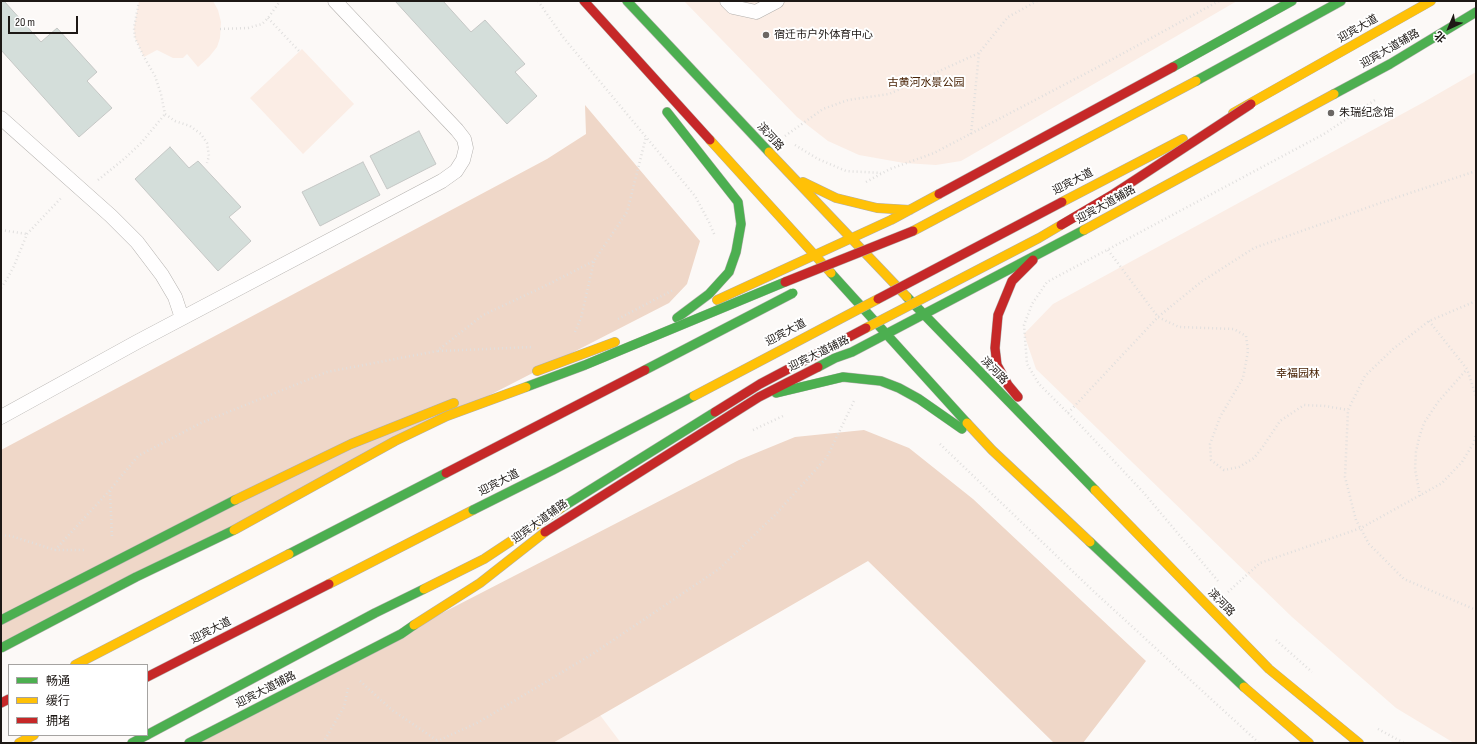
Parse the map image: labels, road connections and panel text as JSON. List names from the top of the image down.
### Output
{
  "streets": {
    "main road": ["迎宾大道", "迎宾大道辅路", "滨河路"]
  },
  "crossings": [
    ["迎宾大道辅路", "滨河路"]
  ],
  "parks": ["古黄河水景公园", "幸福园林"],
  "places": ["宿迁市户外体育中心", "朱瑞纪念馆"],
  "legend": ["畅通", "缓行", "拥堵"],
  "scale_bar": "20 m",
  "north": "bottom left"
}
